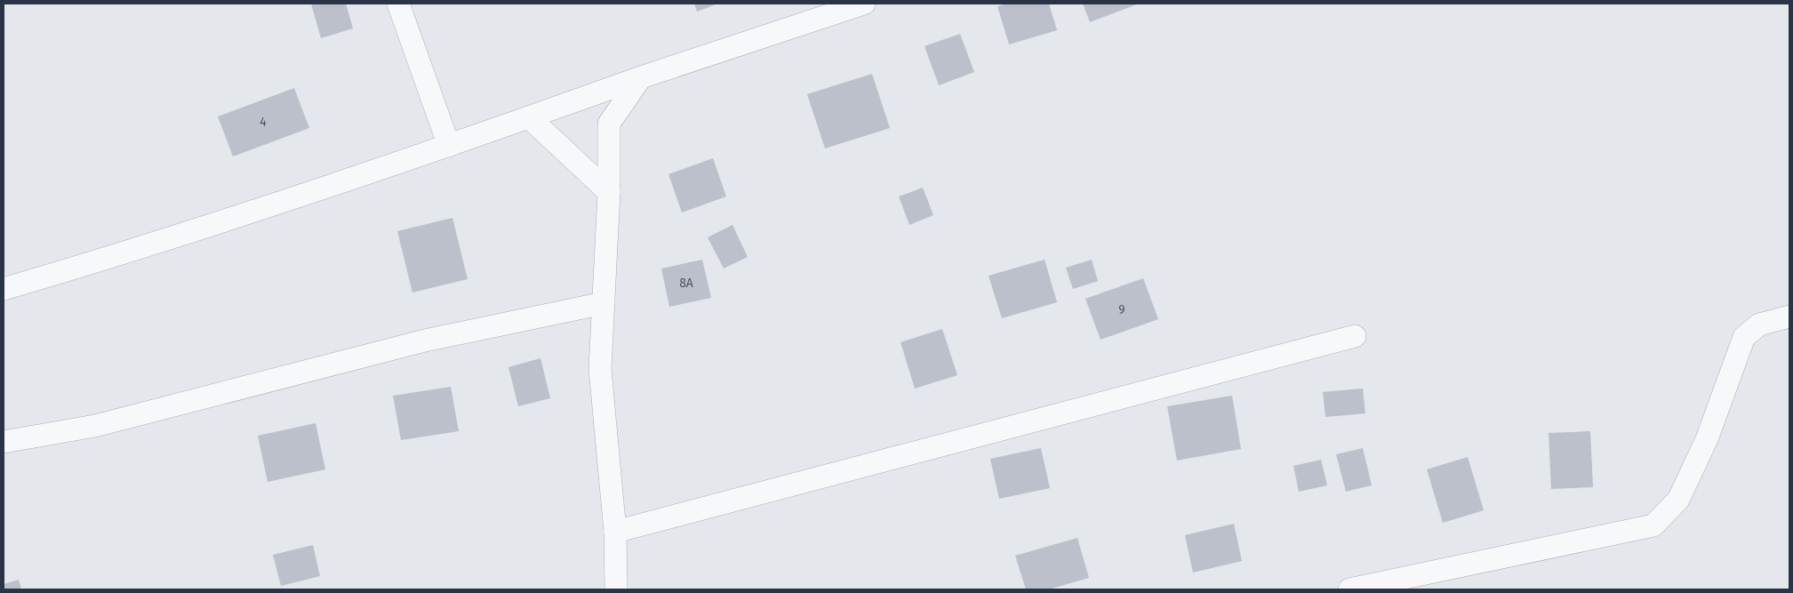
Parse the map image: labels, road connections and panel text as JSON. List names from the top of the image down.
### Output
{
  "house_numbers": ["4", "8А", "9"]
}
